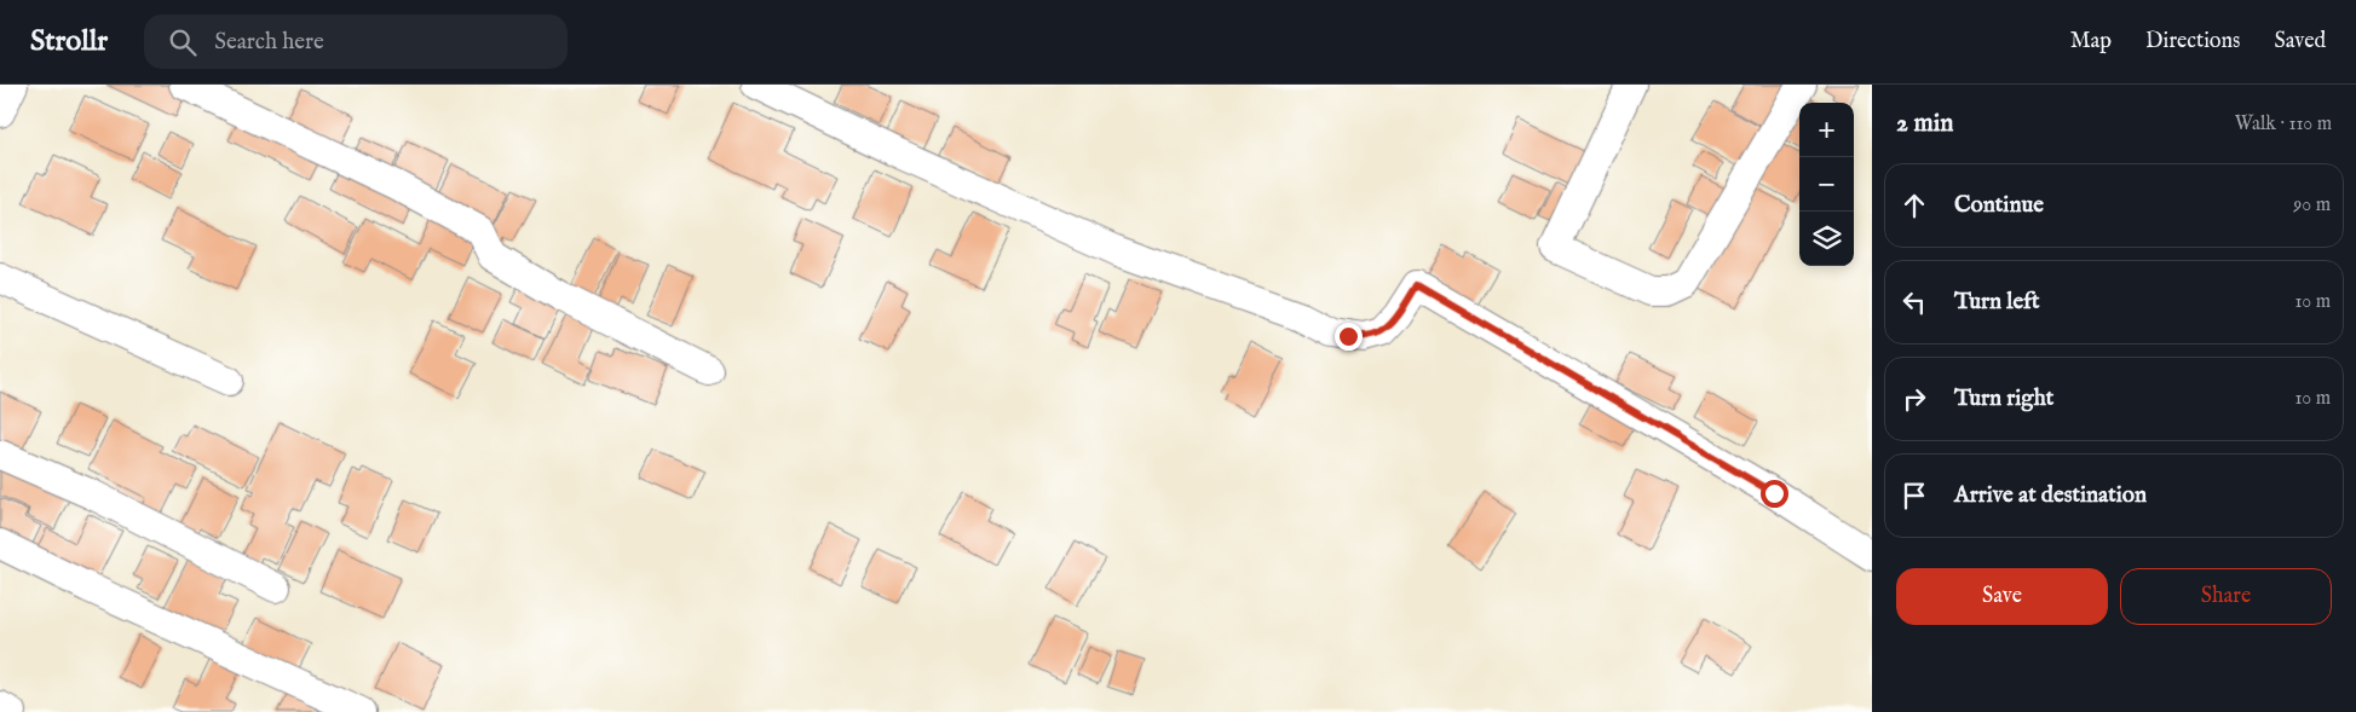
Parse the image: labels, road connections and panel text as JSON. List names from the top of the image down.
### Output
{
  "page": {
    "header": "Strollr",
    "search": "Search here",
    "nav": ["Map", "Directions", "Saved"],
    "heading": ["2 min", "Walk · 110 m"],
    "map_buttons": ["+", "−"],
    "list": [
      ["Continue", "90 m"],
      ["Turn left", "10 m"],
      ["Turn right", "10 m"],
      "Arrive at destination"
    ],
    "buttons": ["Save", "Share"]
  }
}
